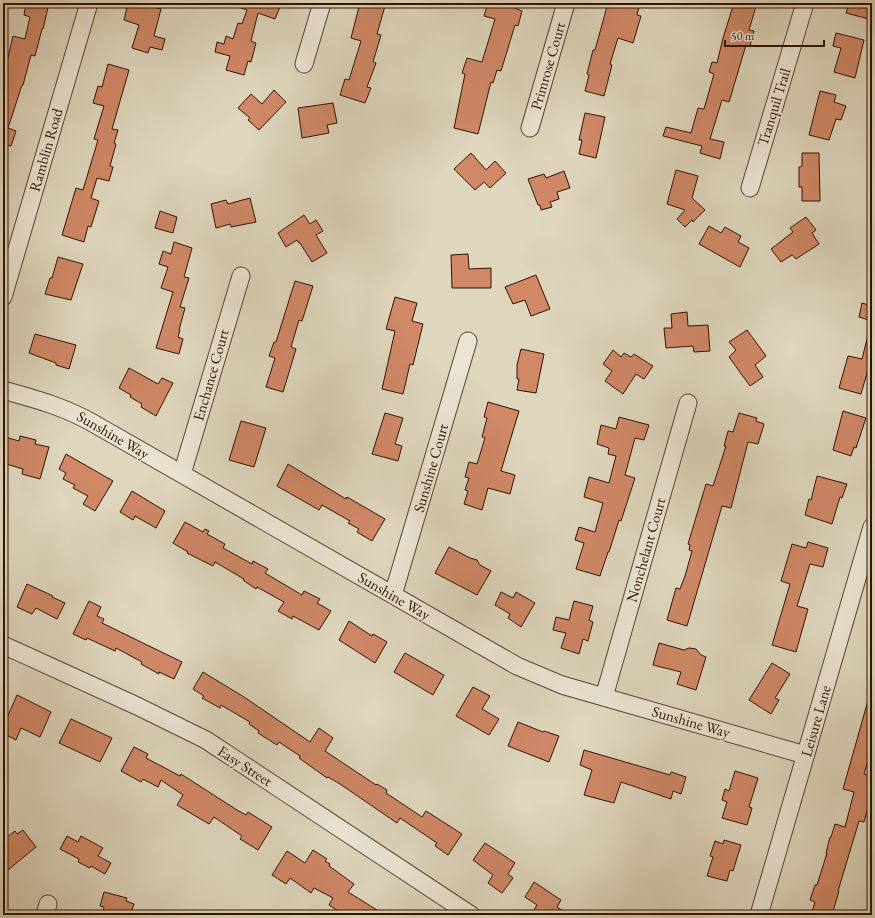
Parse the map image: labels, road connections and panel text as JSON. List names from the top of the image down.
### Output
{
  "streets": {
    "street": [
      "Primrose Court",
      "Tranquil Trail",
      "Ramblin Road",
      "Enchance Court",
      "Sunshine Way",
      "Sunshine Court",
      "Nonchelant Court",
      "Leisure Lane",
      "Easy Street"
    ]
  },
  "crossings": [
    ["Enchance Court", "Sunshine Way"],
    ["Sunshine Way", "Sunshine Court"],
    ["Sunshine Way", "Nonchelant Court"],
    ["Sunshine Way", "Leisure Lane"]
  ],
  "scale_bar": "50 m"
}
